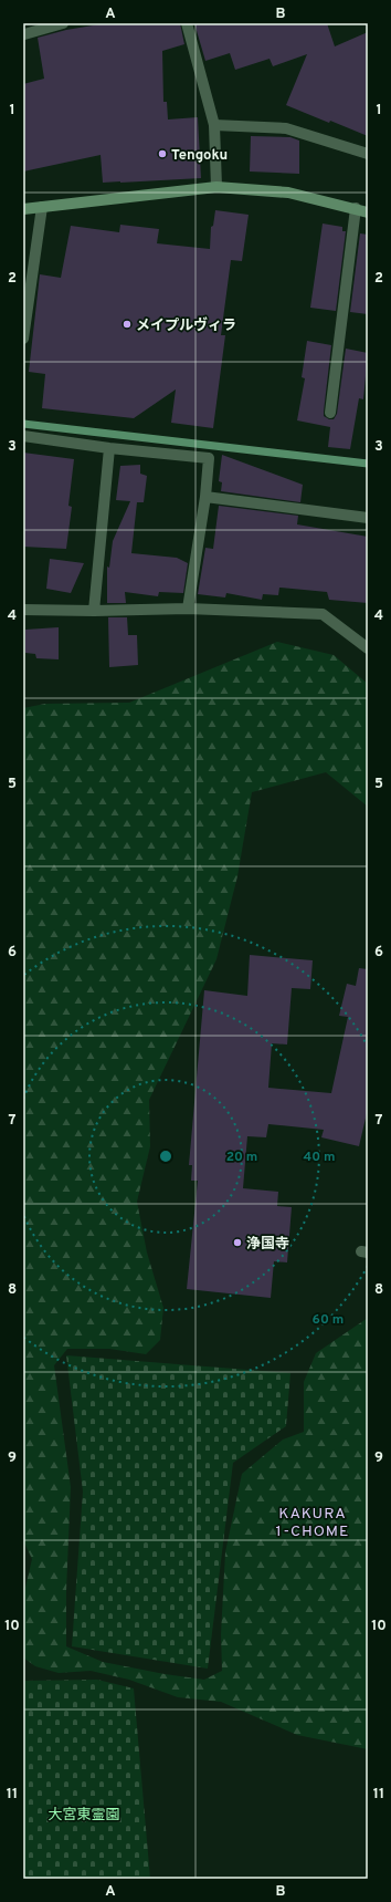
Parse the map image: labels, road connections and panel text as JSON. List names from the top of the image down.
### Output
{
  "districts": ["KAKURA 1-CHOME"],
  "parks": ["大宮東霊園"],
  "places": ["Tengoku", "メイプルヴィラ", "浄国寺"],
  "grid": {
    "columns": ["A", "B"],
    "rows": [
      "1",
      "2",
      "3",
      "4",
      "5",
      "6",
      "7",
      "8",
      "9",
      "10",
      "11"
    ]
  },
  "rings": ["20 m", "40 m", "60 m"]
}
